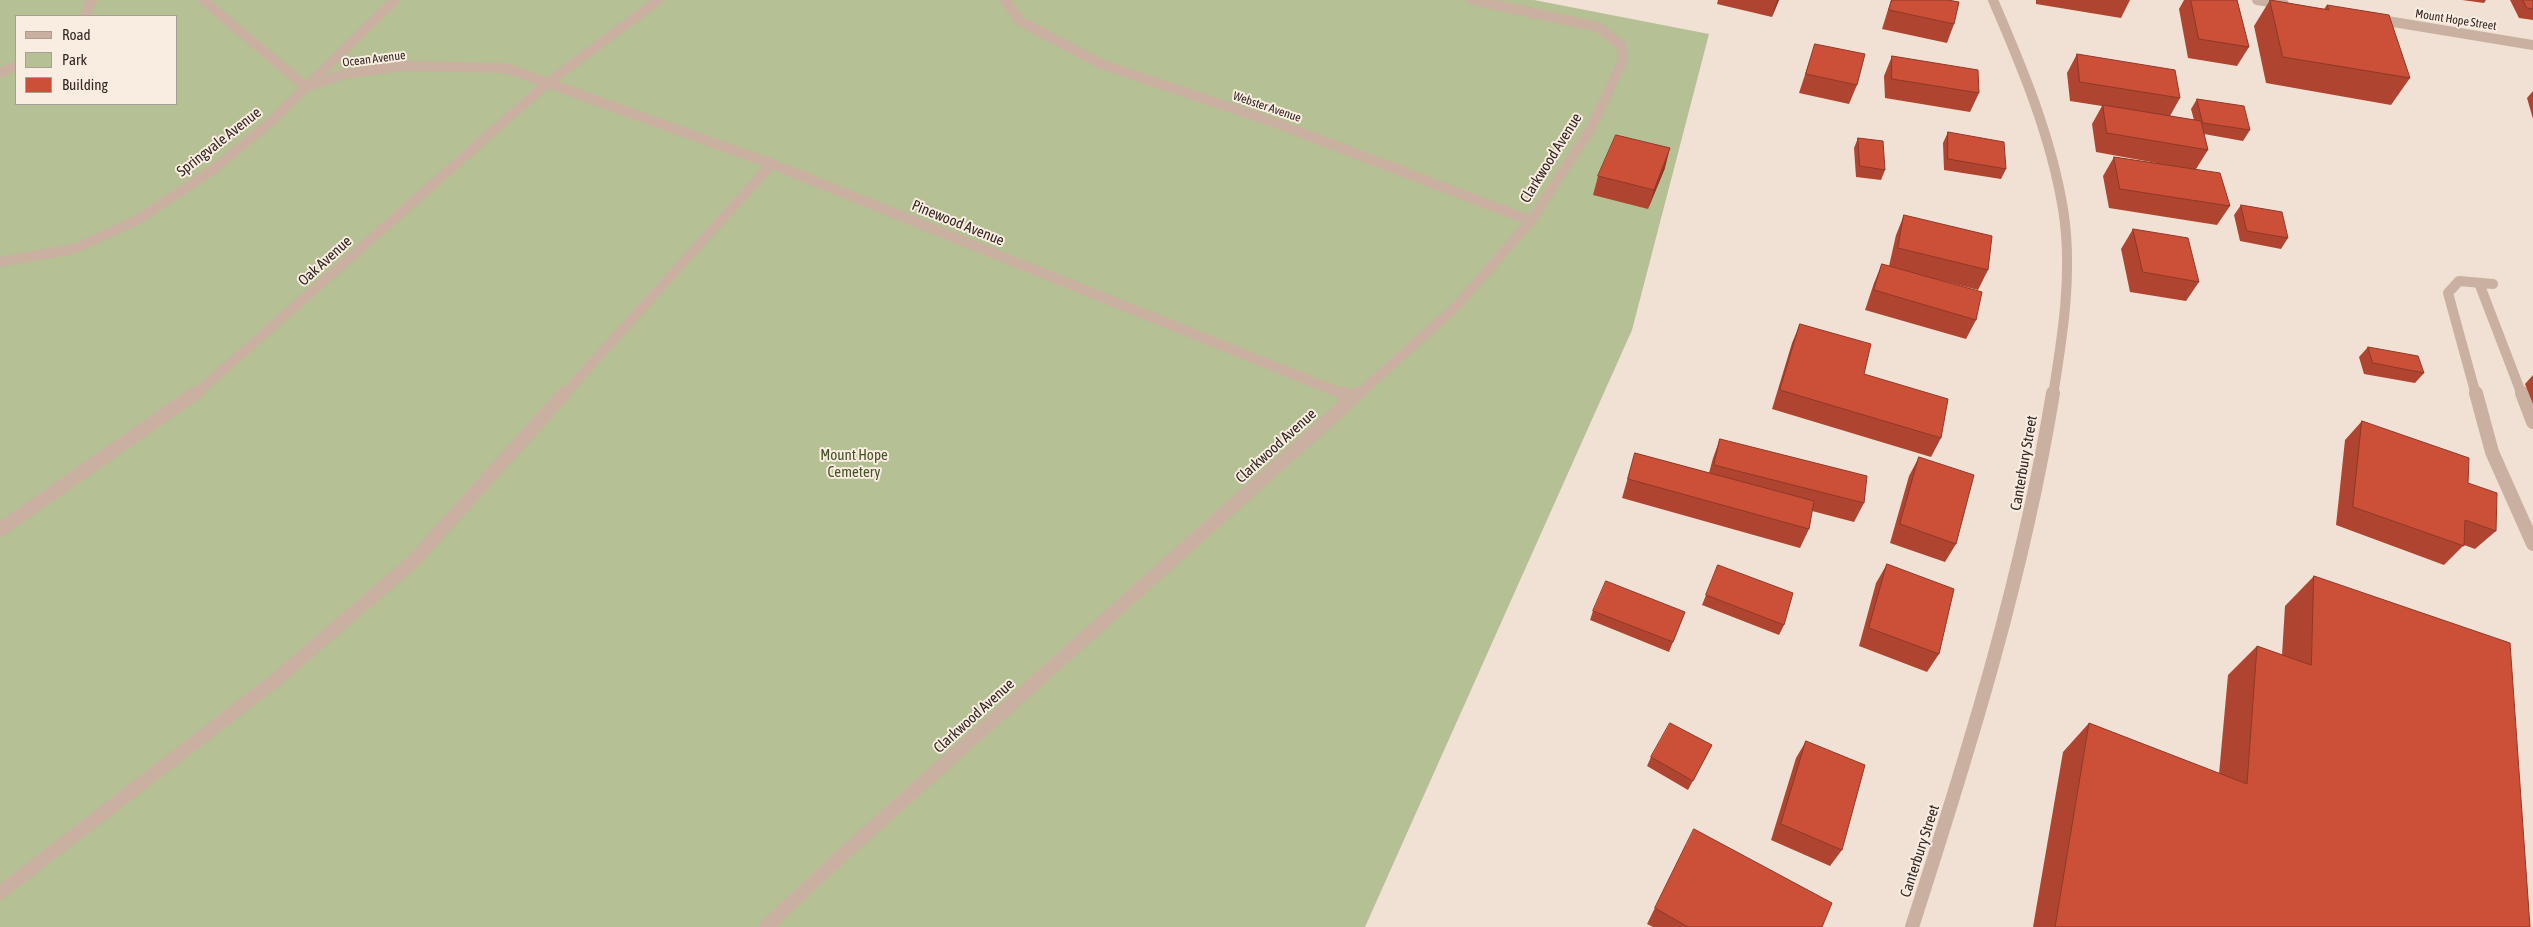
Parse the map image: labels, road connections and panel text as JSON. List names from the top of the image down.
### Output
{
  "streets": {
    "street": [
      "Mount Hope Street",
      "Ocean Avenue",
      "Webster Avenue",
      "Springvale Avenue",
      "Clarkwood Avenue",
      "Pinewood Avenue",
      "Oak Avenue",
      "Canterbury Street"
    ]
  },
  "crossings": [
    ["Ocean Avenue", "Springvale Avenue"],
    ["Ocean Avenue", "Pinewood Avenue"],
    ["Ocean Avenue", "Oak Avenue"],
    ["Webster Avenue", "Clarkwood Avenue"],
    ["Clarkwood Avenue", "Pinewood Avenue"],
    ["Pinewood Avenue", "Oak Avenue"]
  ],
  "parks": ["Mount Hope Cemetery"],
  "legend": ["Road", "Park", "Building"]
}
